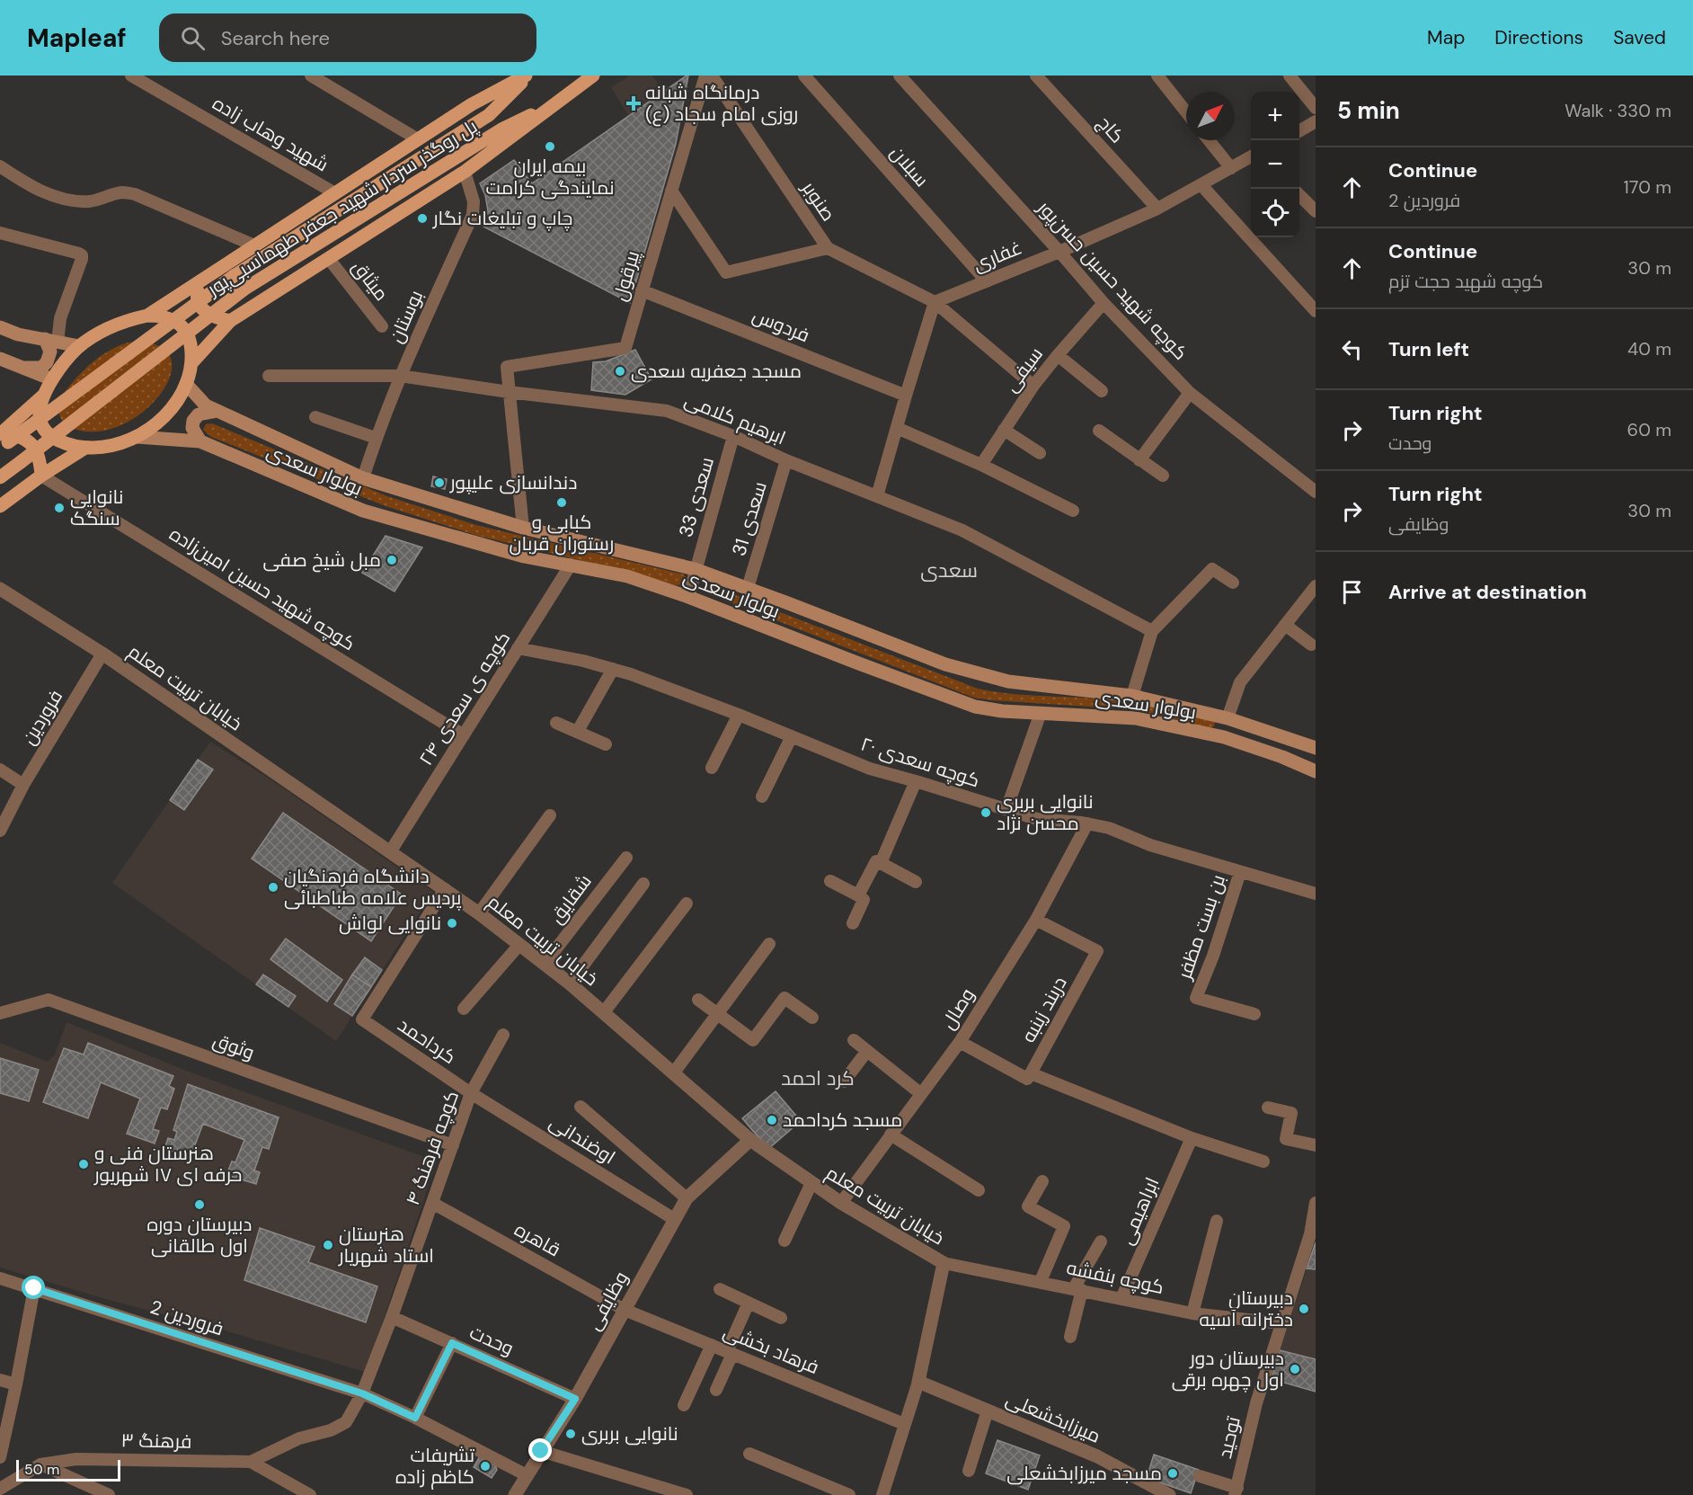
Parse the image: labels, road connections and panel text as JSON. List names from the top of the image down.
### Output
{
  "streets": {
    "main road": ["پل روگذر سردار شهید جعفر طهماسبی‌پور", "بولوار سعدی"],
    "street": [
      "کاج",
      "شهید وهاب زاده",
      "سبلان",
      "صنوبر",
      "غفاری",
      "پیرقول",
      "میثاق",
      "کوچه شهید حسین حسن‌پور",
      "بوستان",
      "فردوس",
      "سیفی",
      "ابرهیم کلامی",
      "سعدی 33",
      "سعدی 31",
      "کوچه شهید حسین امین‌زاده",
      "خیابان تربیت معلم",
      "کوچه ی سعدی ۲۴",
      "فروردین",
      "کوچه سعدی ۲۰",
      "شقایق",
      "بن بست مظفر",
      "وصال",
      "دربند زینبه",
      "کرداحمد",
      "وثوق",
      "اوضندانی",
      "کوچه فرهنگ ۴",
      "ابراهیمی",
      "قاهره",
      "کوچه بنفشه",
      "وظایفی",
      "فروردین 2",
      "وحدت",
      "فرهاد بخشی",
      "میرزابخشعلی",
      "توحید",
      "فرهنگ ۳"
    ]
  },
  "crossings": [
    ["کاج", "غفاری"],
    ["سبلان", "غفاری"],
    ["صنوبر", "غفاری"],
    ["صنوبر", "سیفی"],
    ["غفاری", "کوچه شهید حسین حسن‌پور"],
    ["پیرقول", "فردوس"],
    ["پیرقول", "ابرهیم کلامی"],
    ["کوچه شهید حسین حسن‌پور", "سیفی"],
    ["بوستان", "ابرهیم کلامی"],
    ["بوستان", "بولوار سعدی"],
    ["ابرهیم کلامی", "سعدی 33"],
    ["ابرهیم کلامی", "سعدی 31"],
    ["بولوار سعدی", "سعدی 33"],
    ["بولوار سعدی", "سعدی 31"],
    ["بولوار سعدی", "کوچه ی سعدی ۲۴"],
    ["کوچه شهید حسین امین‌زاده", "کوچه ی سعدی ۲۴"],
    ["خیابان تربیت معلم", "کوچه ی سعدی ۲۴"],
    ["خیابان تربیت معلم", "فروردین"],
    ["خیابان تربیت معلم", "شقایق"],
    ["خیابان تربیت معلم", "وصال"],
    ["خیابان تربیت معلم", "کرداحمد"],
    ["خیابان تربیت معلم", "کوچه بنفشه"],
    ["خیابان تربیت معلم", "وظایفی"],
    ["کوچه ی سعدی ۲۴", "کوچه سعدی ۲۰"],
    ["کوچه سعدی ۲۰", "بن بست مظفر"],
    ["کوچه سعدی ۲۰", "وصال"],
    ["وصال", "دربند زینبه"],
    ["کرداحمد", "اوضندانی"],
    ["کرداحمد", "کوچه فرهنگ ۴"],
    ["وثوق", "کوچه فرهنگ ۴"],
    ["اوضندانی", "کوچه فرهنگ ۴"],
    ["اوضندانی", "وظایفی"],
    ["کوچه فرهنگ ۴", "قاهره"],
    ["کوچه فرهنگ ۴", "فروردین 2"],
    ["کوچه فرهنگ ۴", "وحدت"],
    ["کوچه فرهنگ ۴", "فرهنگ ۳"],
    ["ابراهیمی", "کوچه بنفشه"],
    ["قاهره", "وظایفی"],
    ["قاهره", "فرهاد بخشی"],
    ["کوچه بنفشه", "توحید"],
    ["وظایفی", "فروردین 2"],
    ["وظایفی", "وحدت"],
    ["وظایفی", "فرهاد بخشی"]
  ],
  "districts": ["سعدی", "کرد احمد"],
  "places": {
    "health": ["درمانگاه شبانه روزی امام سجاد (ع)"],
    "other": [
      "بیمه ایران نمایندگی کرامت",
      "چاپ و تبلیغات نگار",
      "مسجد جعفریه سعدی",
      "دندانسازی علیپور",
      "کبابی و رستوران قربان",
      "نانوایی سنگک",
      "مبل شیخ صفی",
      "نانوایی بربری محسن نژاد",
      "دانشگاه فرهنگیان پردیس علامه طباطبائی",
      "نانوایی لواش",
      "مسجد کرداحمد",
      "هنرستان فنی و حرفه ای ۱۷ شهریور",
      "دبیرستان دوره اول طالقانی",
      "هنرستان استاد شهریار",
      "دبیرستان دخترانه آسیه",
      "دبیرستان دور اول چهره برقی",
      "نانوایی بربری",
      "تشریفات کاظم زاده",
      "مسجد میرزابخشعلی"
    ]
  },
  "scale_bar": "50 m",
  "north": "top right",
  "page": {
    "header": "Mapleaf",
    "search": "Search here",
    "nav": ["Map", "Directions", "Saved"],
    "heading": ["5 min", "Walk · 330 m"],
    "map_buttons": ["+", "−"],
    "list": [
      ["Continue", "فروردین 2", "170 m"],
      ["Continue", "کوچه شهید حجت تزم", "30 m"],
      ["Turn left", "40 m"],
      ["Turn right", "وحدت", "60 m"],
      ["Turn right", "وظایفی", "30 m"],
      "Arrive at destination"
    ],
    "scale": "50 m"
  }
}
